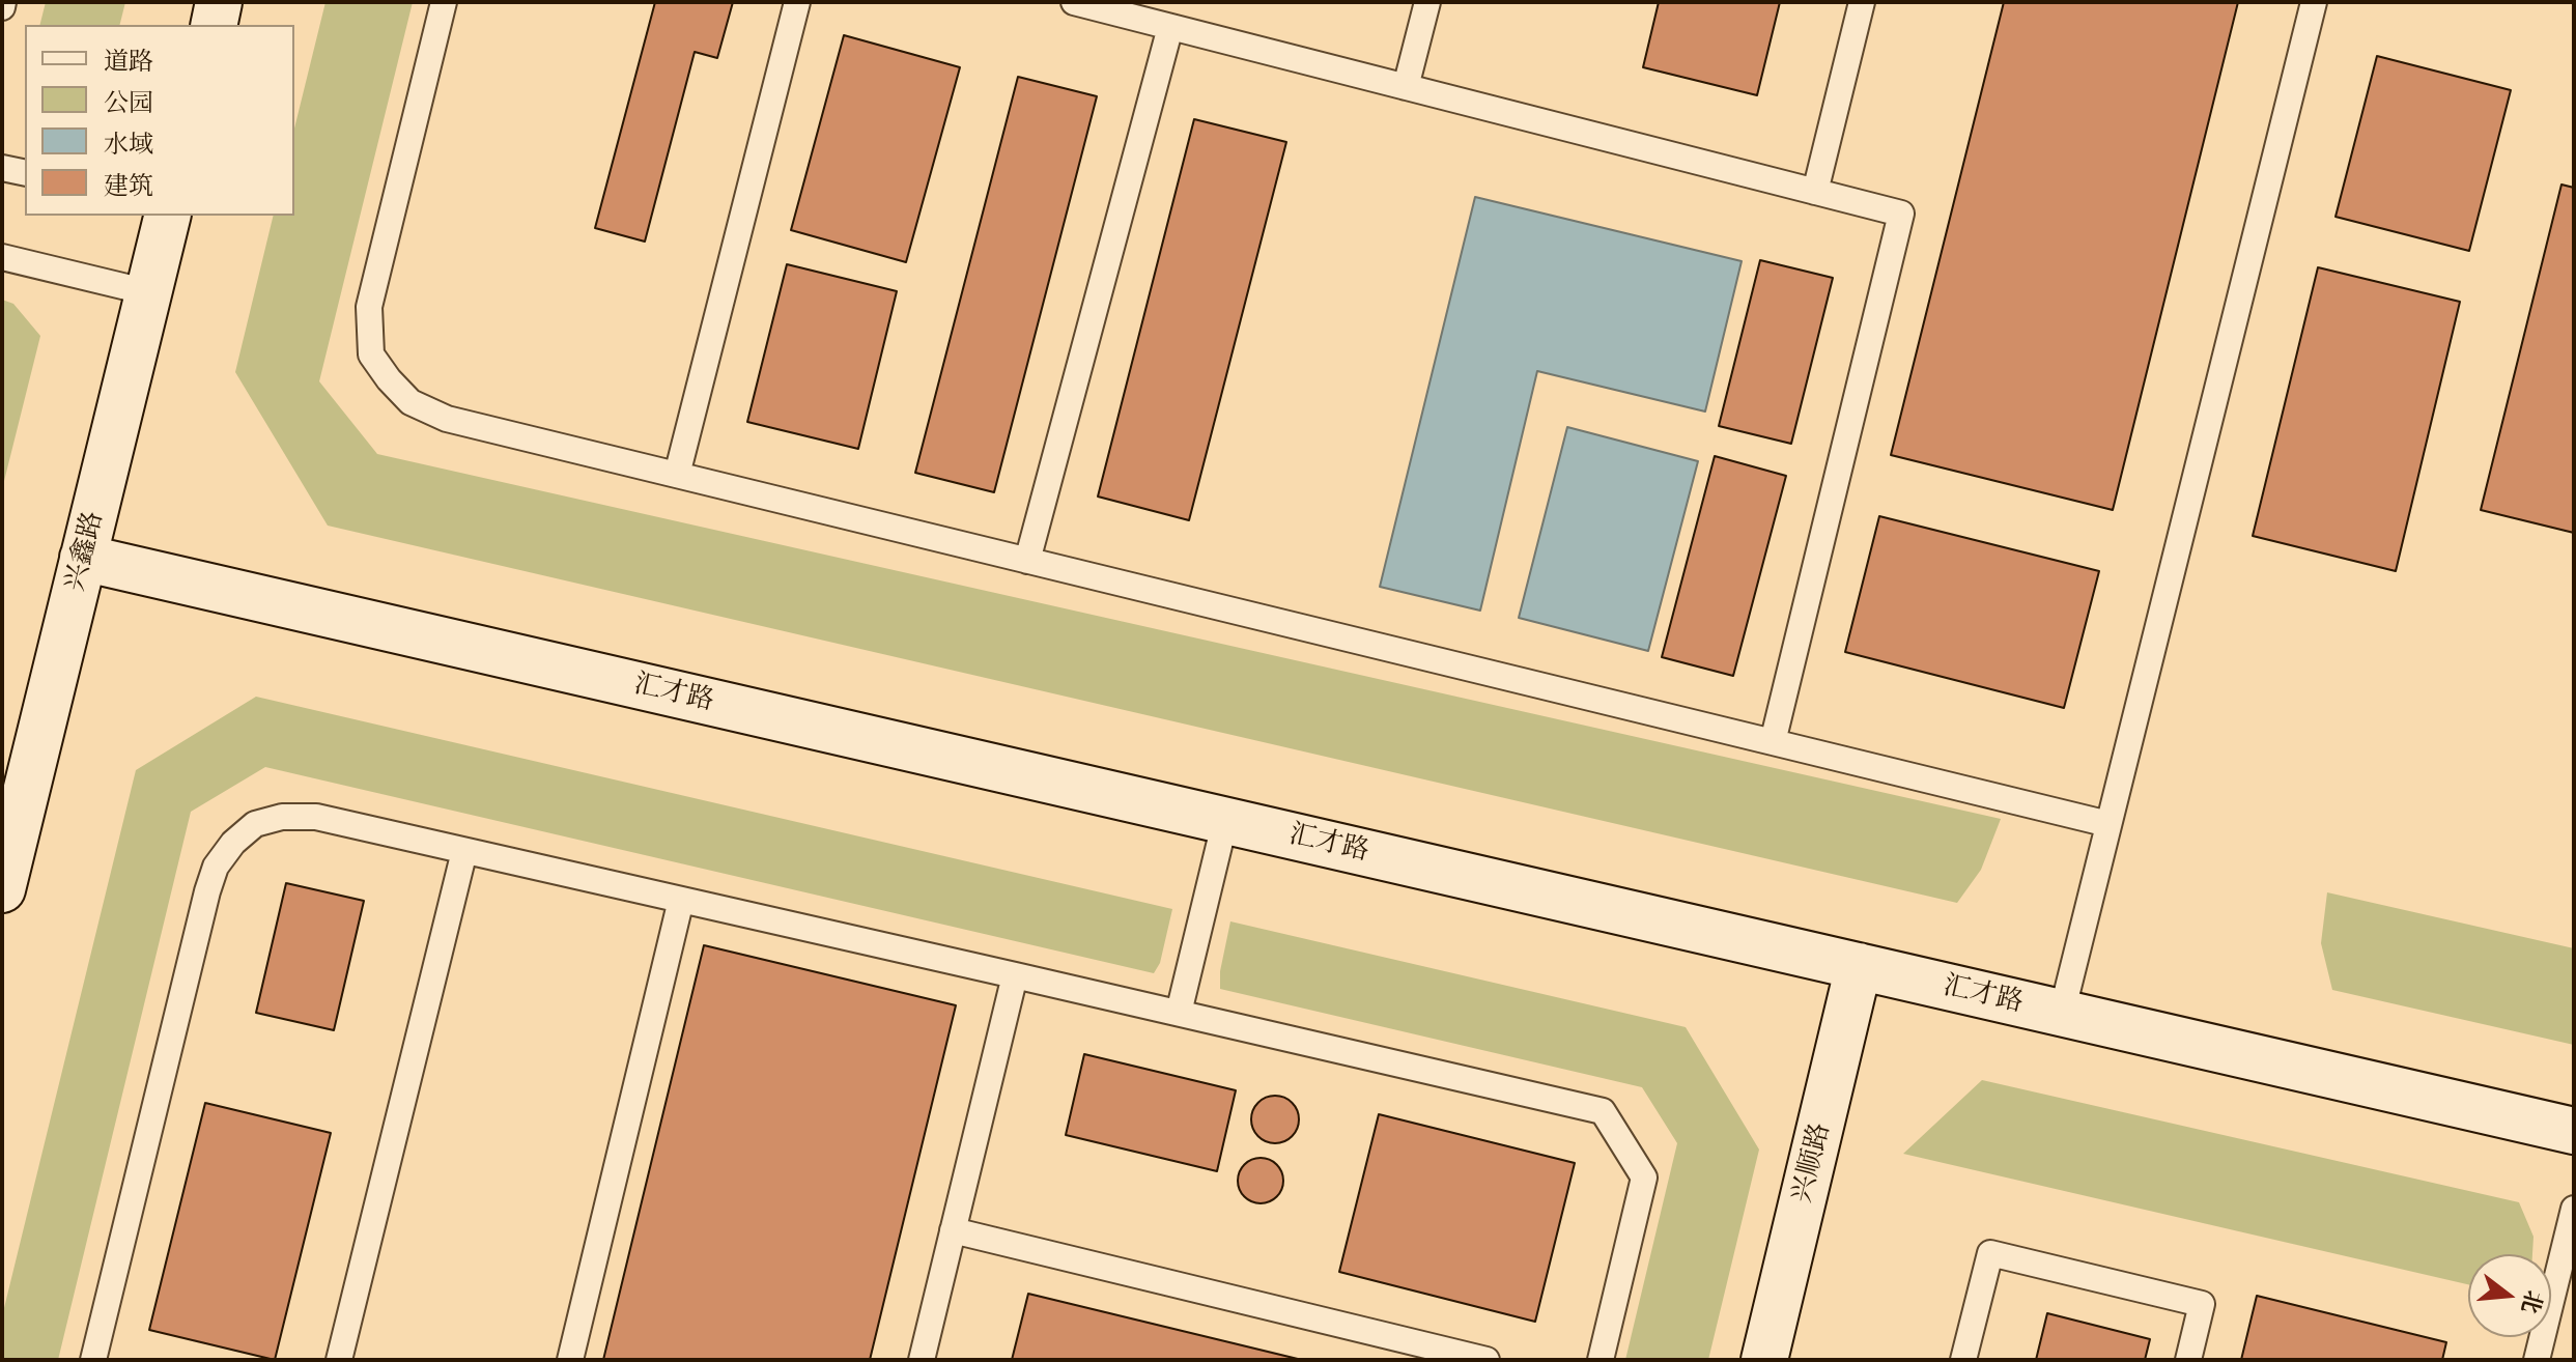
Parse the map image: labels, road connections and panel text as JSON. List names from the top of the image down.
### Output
{
  "streets": {
    "main road": ["兴鑫路", "汇才路", "兴顺路"]
  },
  "crossings": [
    ["兴鑫路", "汇才路"],
    ["汇才路", "兴顺路"]
  ],
  "legend": [
    "道路",
    "公园",
    "水域",
    "建筑"
  ],
  "north": "right"
}
